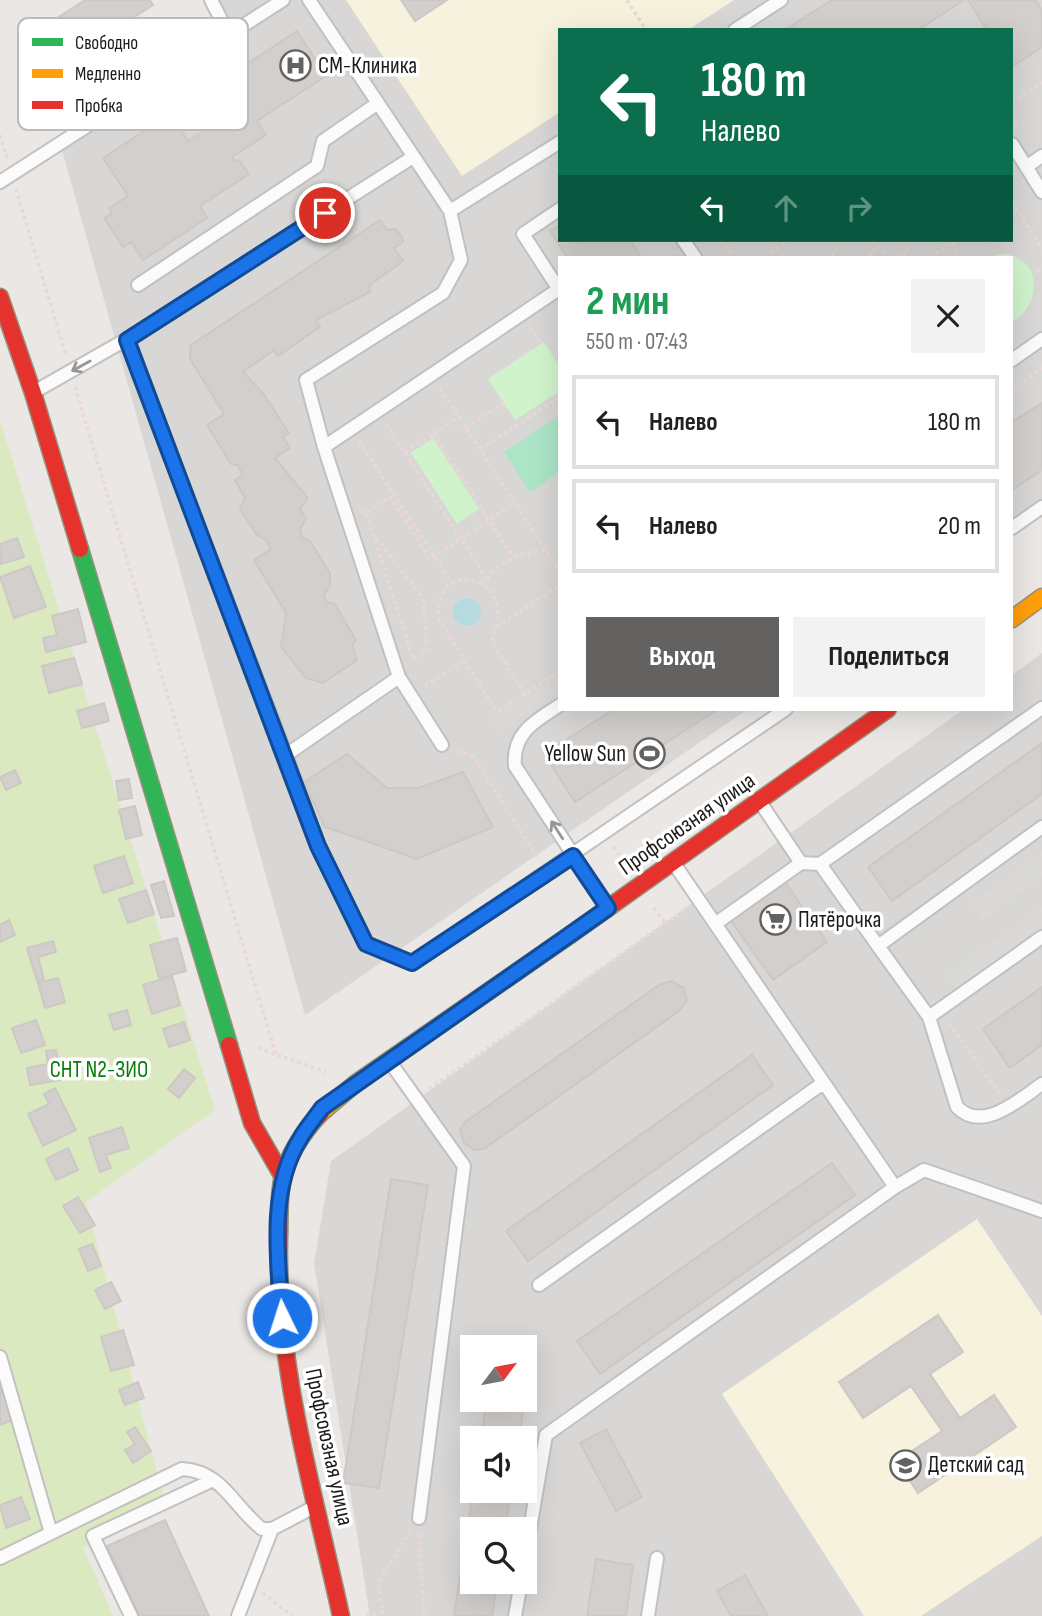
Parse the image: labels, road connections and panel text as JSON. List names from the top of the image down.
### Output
{
  "streets": {
    "main road": ["Профсоюзная улица"]
  },
  "parks": ["СНТ N2-ЗИО"],
  "places": {
    "hospital": ["СМ-Клиника"],
    "sports": ["Yellow Sun"],
    "supermarket": ["Пятёрочка"],
    "school or university": ["Детский сад"]
  },
  "legend": ["Свободно", "Медленно", "Пробка"],
  "north": "top right",
  "page": {
    "turn": ["180 m", "Налево"],
    "heading": ["2 мин", "550 m · 07:43"],
    "list": [
      {
        "name": "Налево",
        "value": "180 m"
      },
      {
        "name": "Налево",
        "value": "20 m"
      }
    ],
    "buttons": ["Выход", "Поделиться"]
  }
}
